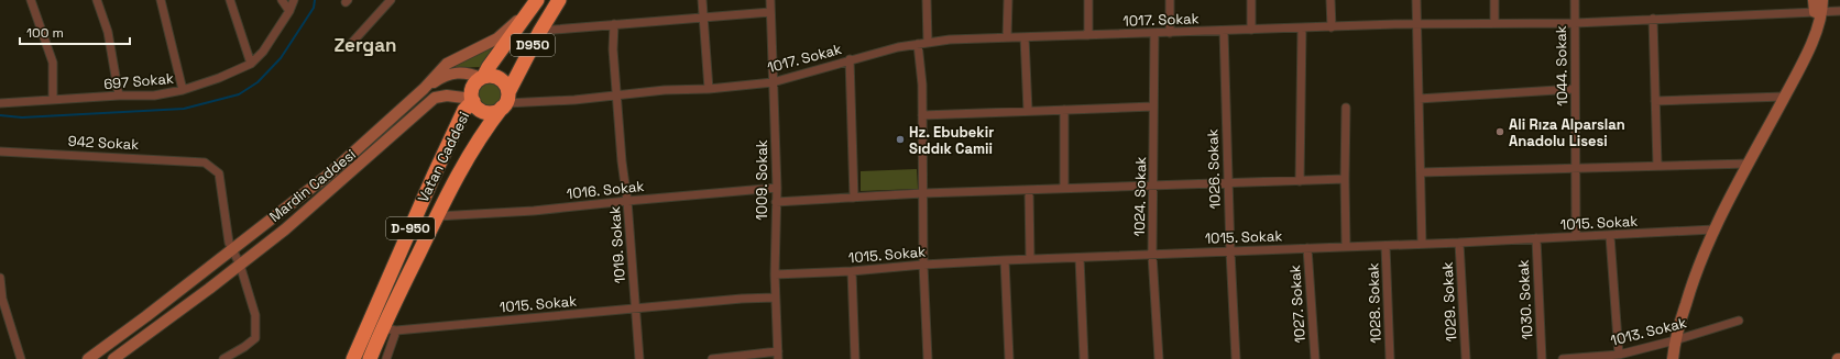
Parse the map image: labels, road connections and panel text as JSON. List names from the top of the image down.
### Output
{
  "streets": {
    "highway": [
      "D950",
      "Vatan Caddesi",
      "Mardin Caddesi",
      "D-950"
    ],
    "street": [
      "1017. Sokak",
      "1044. Sokak",
      "697 Sokak",
      "942 Sokak",
      "1026. Sokak",
      "1009. Sokak",
      "1016. Sokak",
      "1024. Sokak",
      "1015. Sokak",
      "1019. Sokak",
      "1030. Sokak",
      "1029. Sokak",
      "1028. Sokak",
      "1027. Sokak",
      "1013. Sokak"
    ]
  },
  "crossings": [
    ["1017. Sokak", "D950"],
    ["1017. Sokak", "1044. Sokak"],
    ["1017. Sokak", "Vatan Caddesi"],
    ["1017. Sokak", "1026. Sokak"],
    ["1017. Sokak", "1009. Sokak"],
    ["1017. Sokak", "Mardin Caddesi"],
    ["1017. Sokak", "1024. Sokak"],
    ["1017. Sokak", "1019. Sokak"],
    ["D950", "Vatan Caddesi"],
    ["D950", "Mardin Caddesi"],
    ["1044. Sokak", "1015. Sokak"],
    ["942 Sokak", "Mardin Caddesi"],
    ["Vatan Caddesi", "Mardin Caddesi"],
    ["Vatan Caddesi", "1016. Sokak"],
    ["Vatan Caddesi", "1015. Sokak"],
    ["1026. Sokak", "1015. Sokak"],
    ["1009. Sokak", "1016. Sokak"],
    ["1009. Sokak", "1015. Sokak"],
    ["1016. Sokak", "1019. Sokak"],
    ["1024. Sokak", "1015. Sokak"],
    ["1015. Sokak", "1019. Sokak"],
    ["1015. Sokak", "1030. Sokak"],
    ["1015. Sokak", "1029. Sokak"],
    ["1015. Sokak", "1028. Sokak"],
    ["1015. Sokak", "1027. Sokak"]
  ],
  "districts": ["Zergan"],
  "places": ["Ali Rıza Alparslan Anadolu Lisesi", "Hz. Ebubekir Sıddık Camii"],
  "scale_bar": "100 m"
}
